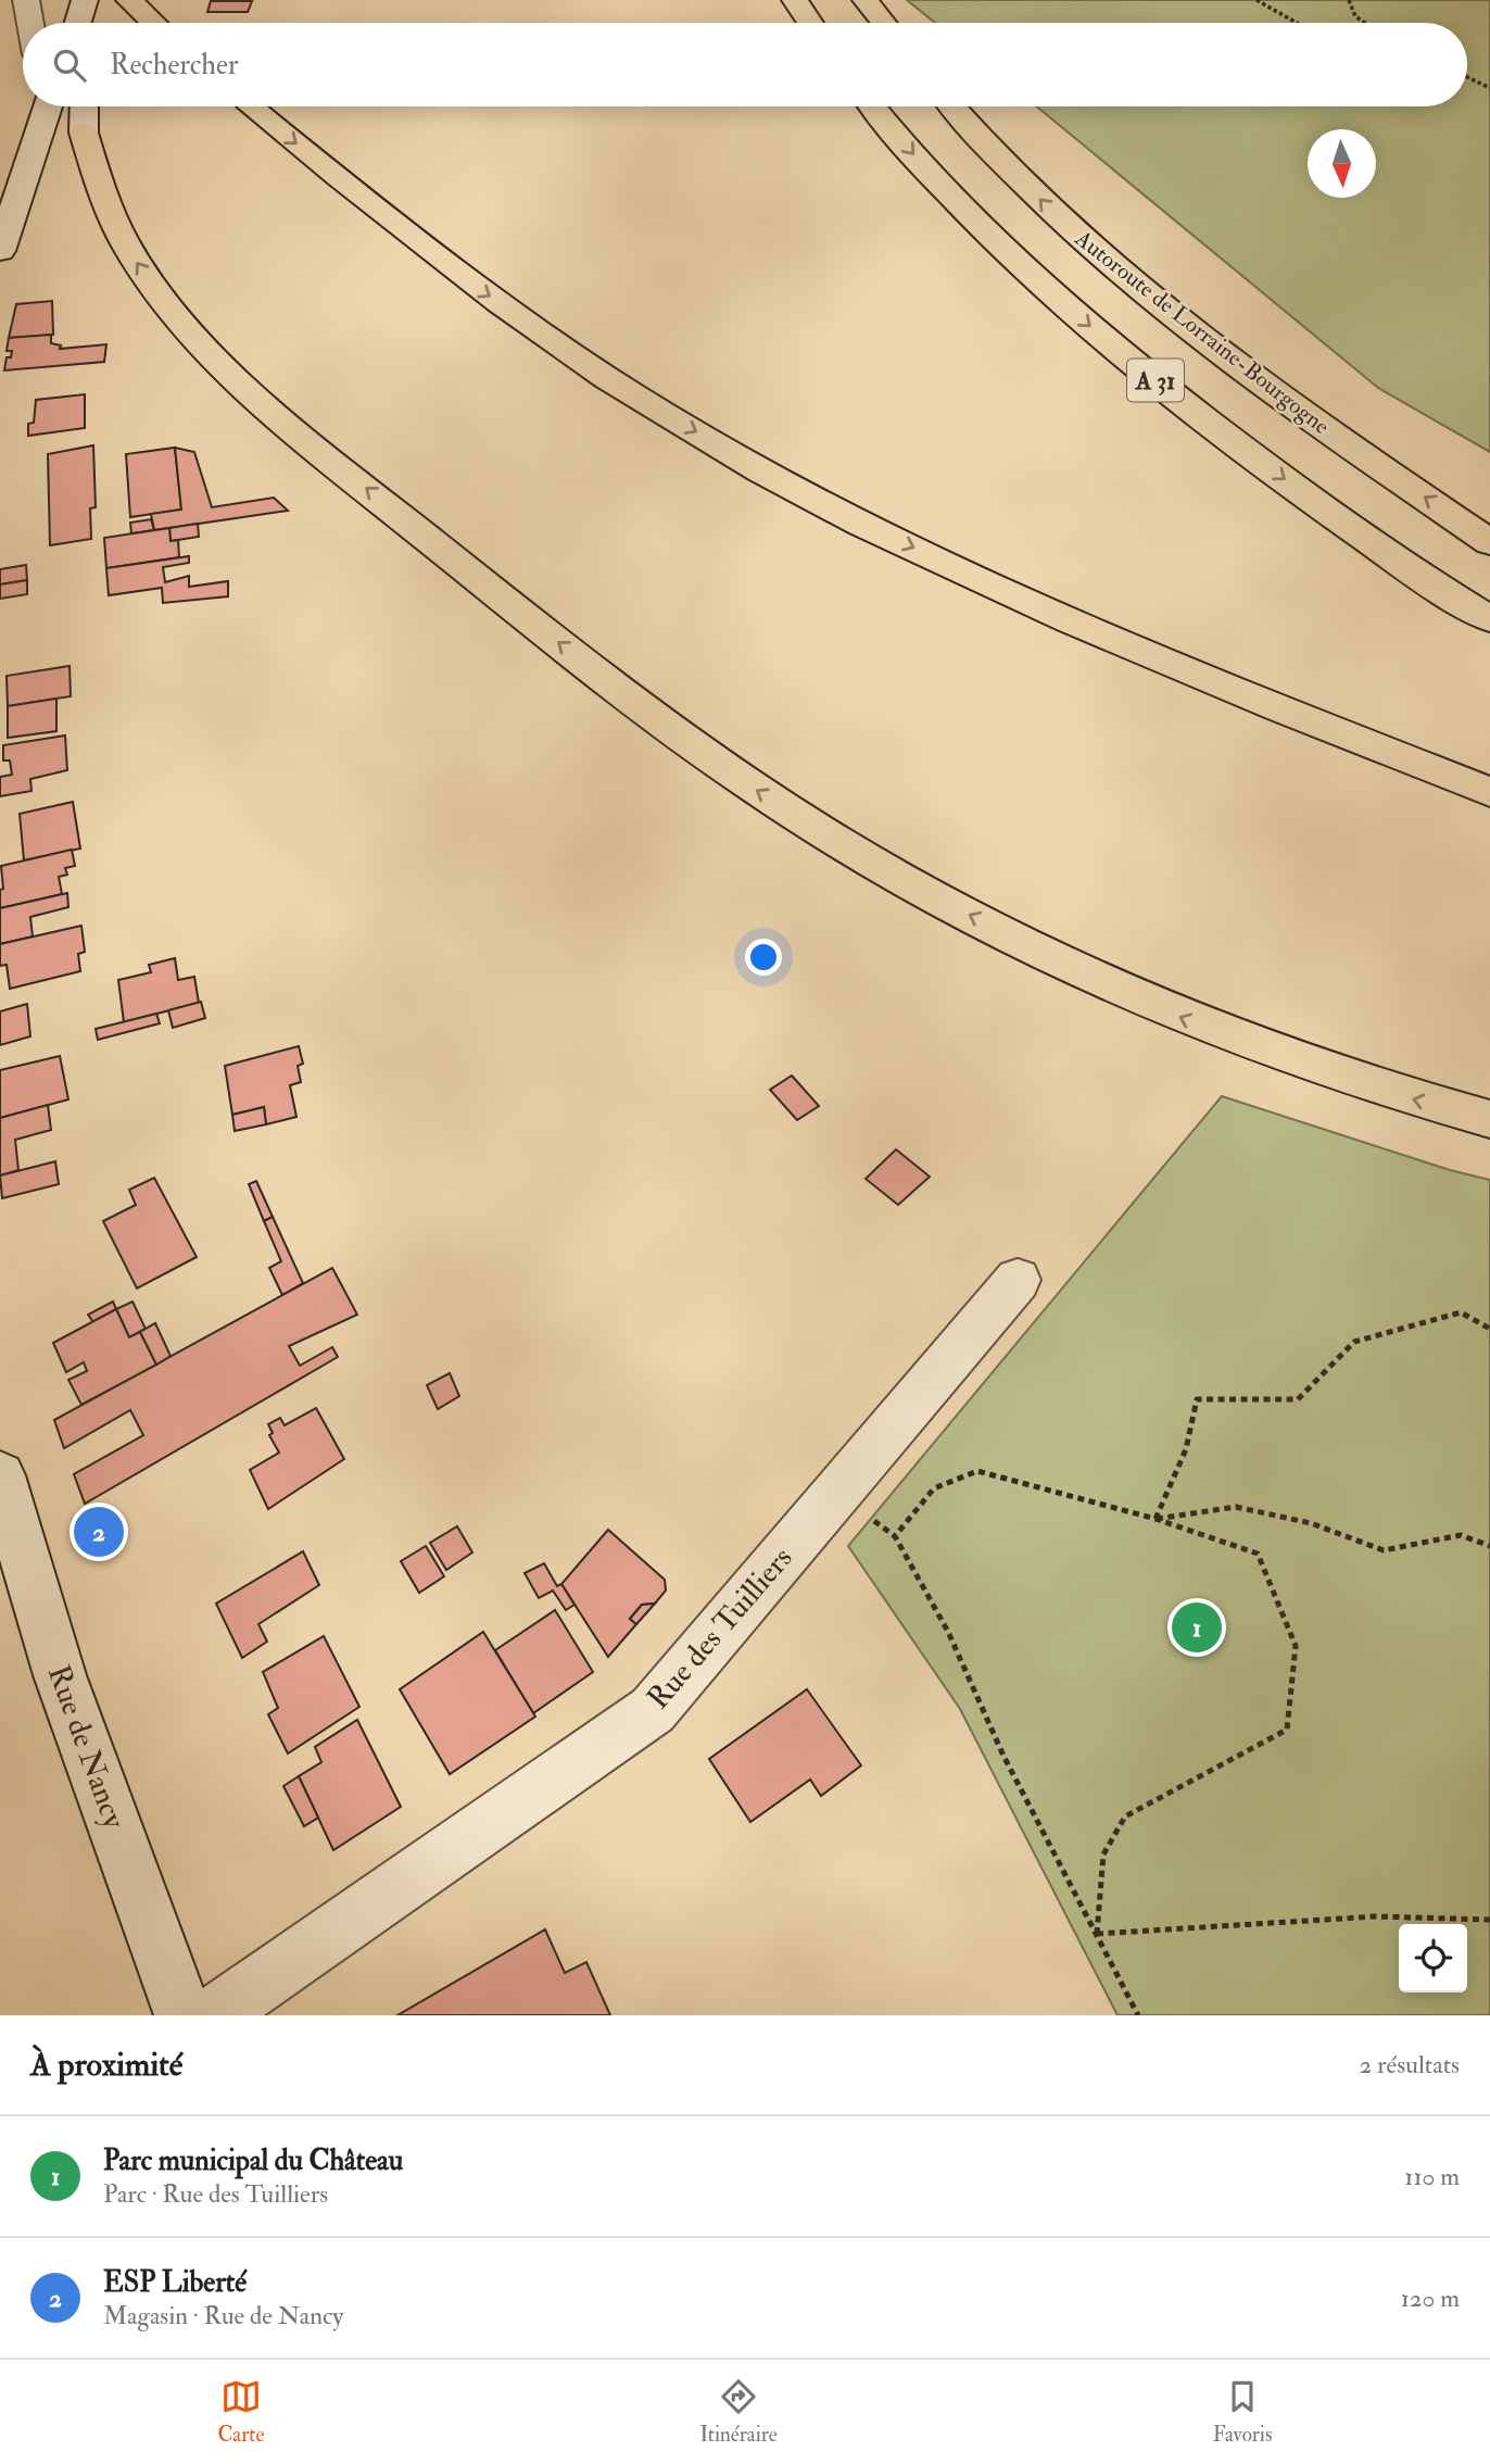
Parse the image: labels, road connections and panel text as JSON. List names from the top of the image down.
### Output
{
  "streets": {
    "highway": ["Autoroute de Lorraine-Bourgogne", "A 31"],
    "main road": ["Rue des Tuilliers", "Rue de Nancy"]
  },
  "north": "bottom",
  "page": {
    "search": "Rechercher",
    "pins": ["2", "1"],
    "heading": ["À proximité", "2 résultats"],
    "list": [
      {
        "mark": "1",
        "name": "Parc municipal du Château",
        "note": "Parc · Rue des Tuilliers",
        "value": "110 m"
      },
      {
        "mark": "2",
        "name": "ESP Liberté",
        "note": "Magasin · Rue de Nancy",
        "value": "120 m"
      }
    ],
    "nav": ["Carte", "Itinéraire", "Favoris"]
  }
}
